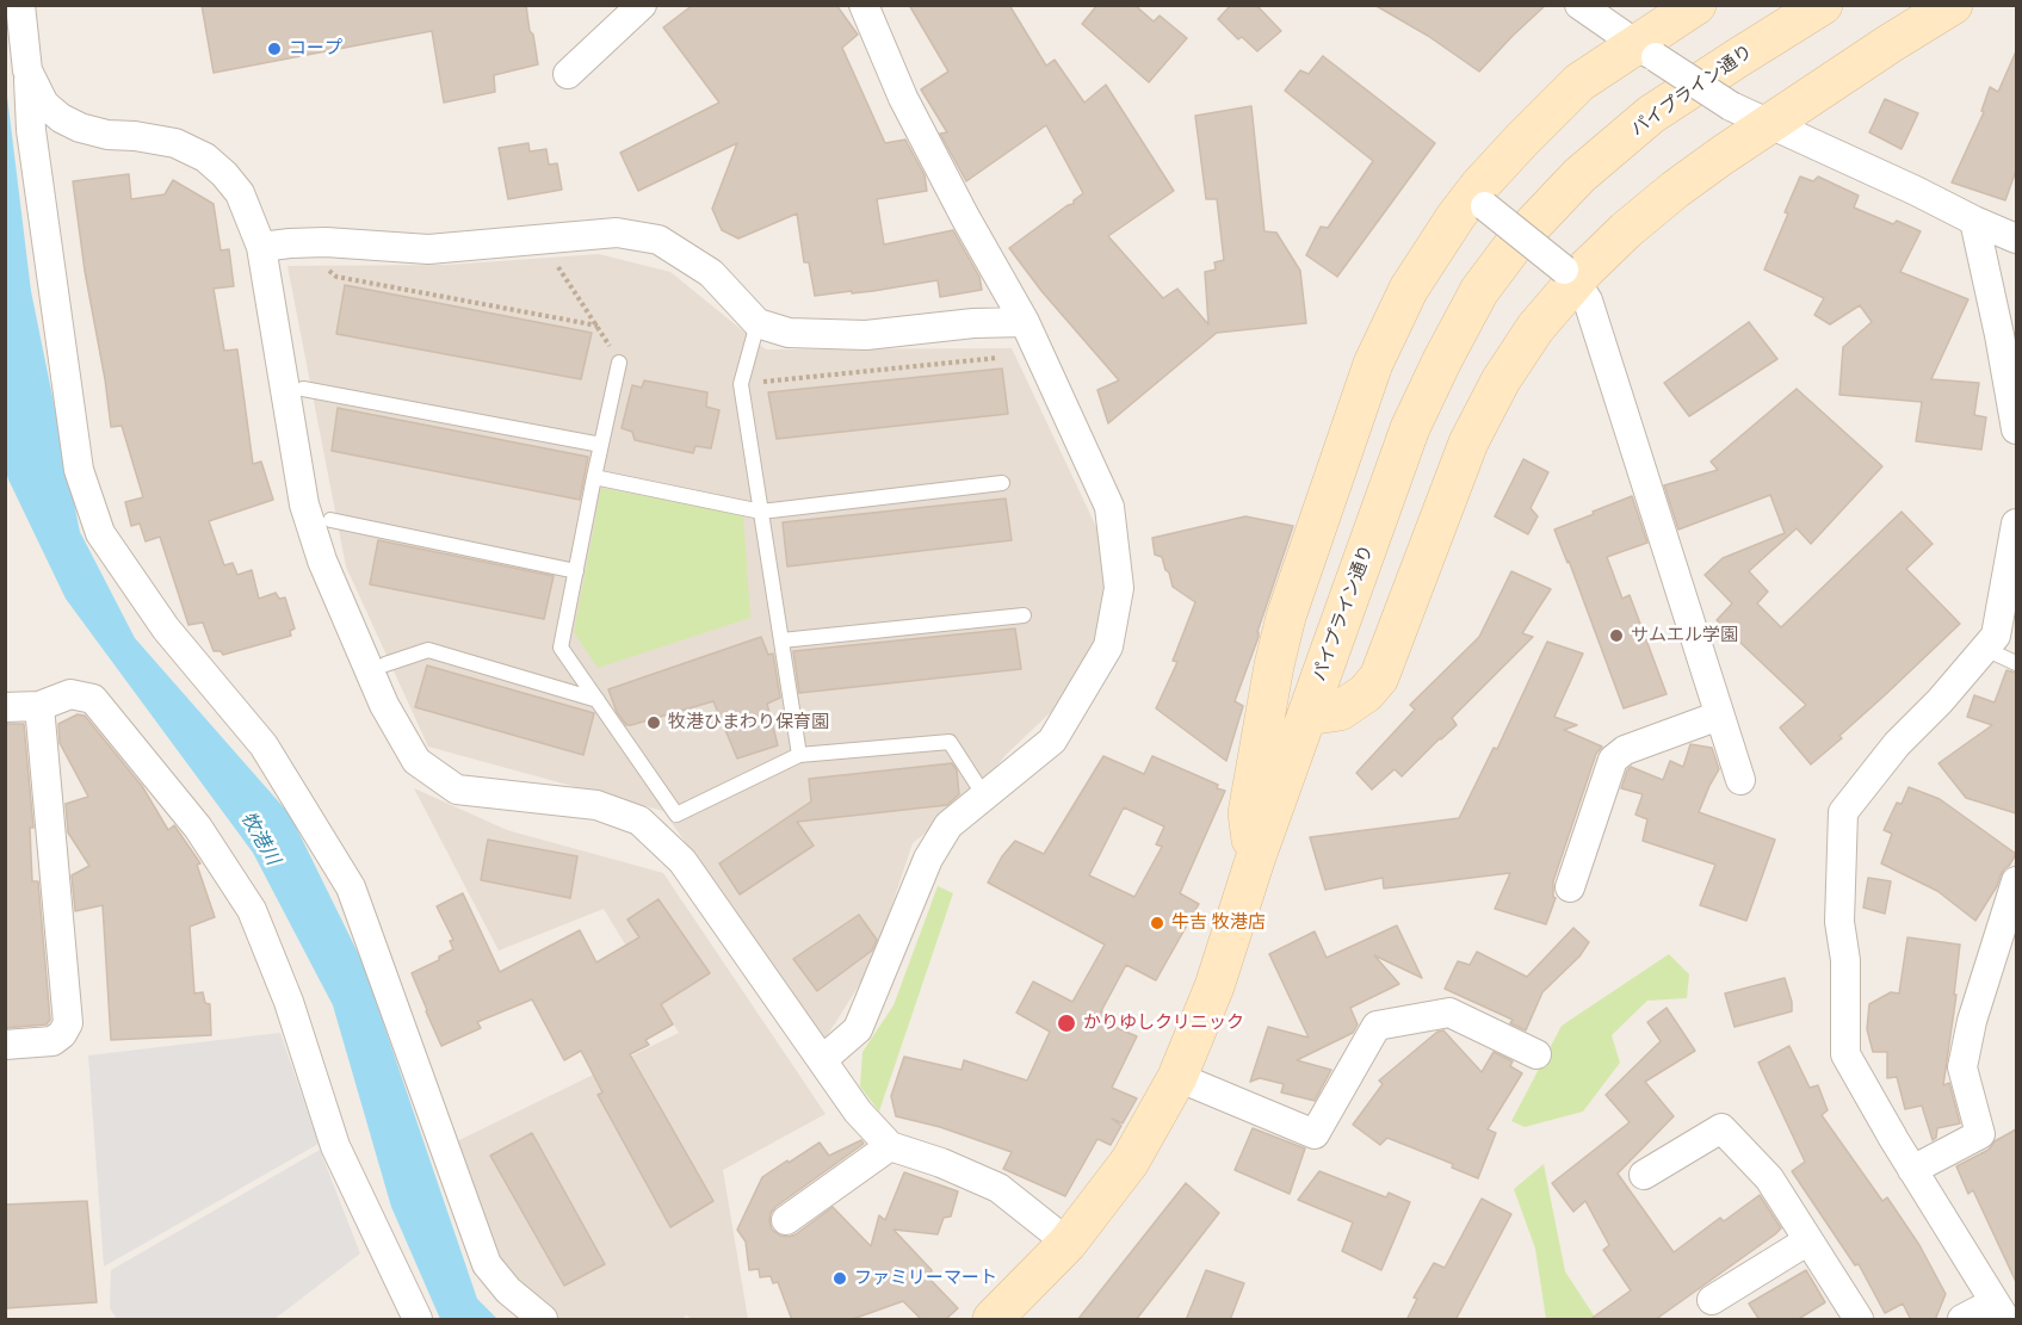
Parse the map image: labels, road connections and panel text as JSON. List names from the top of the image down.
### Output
{
  "streets": {
    "main road": ["パイプライン通り"]
  },
  "water": ["牧港川"],
  "places": [
    "コープ",
    "サムエル学園",
    "牧港ひまわり保育園",
    "牛吉 牧港店",
    "かりゆしクリニック",
    "ファミリーマート"
  ]
}
